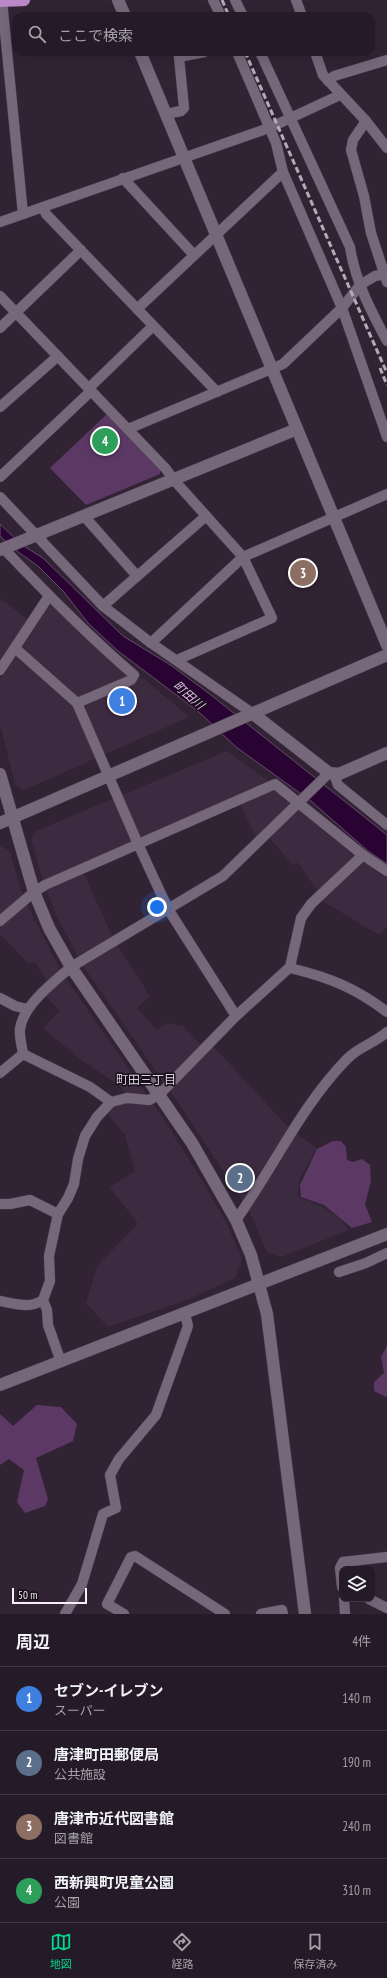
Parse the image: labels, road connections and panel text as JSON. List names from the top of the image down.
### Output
{
  "districts": ["町田三丁目"],
  "water": ["町田川"],
  "scale_bar": "50 m",
  "page": {
    "search": "ここで検索",
    "pins": [
      "4",
      "3",
      "1",
      "2"
    ],
    "scale": "50 m",
    "heading": ["周辺", "4件"],
    "list": [
      {
        "mark": "1",
        "name": "セブン-イレブン",
        "note": "スーパー",
        "value": "140 m"
      },
      {
        "mark": "2",
        "name": "唐津町田郵便局",
        "note": "公共施設",
        "value": "190 m"
      },
      {
        "mark": "3",
        "name": "唐津市近代図書館",
        "note": "図書館",
        "value": "240 m"
      },
      {
        "mark": "4",
        "name": "西新興町児童公園",
        "note": "公園",
        "value": "310 m"
      }
    ],
    "nav": ["地図", "経路", "保存済み"]
  }
}
